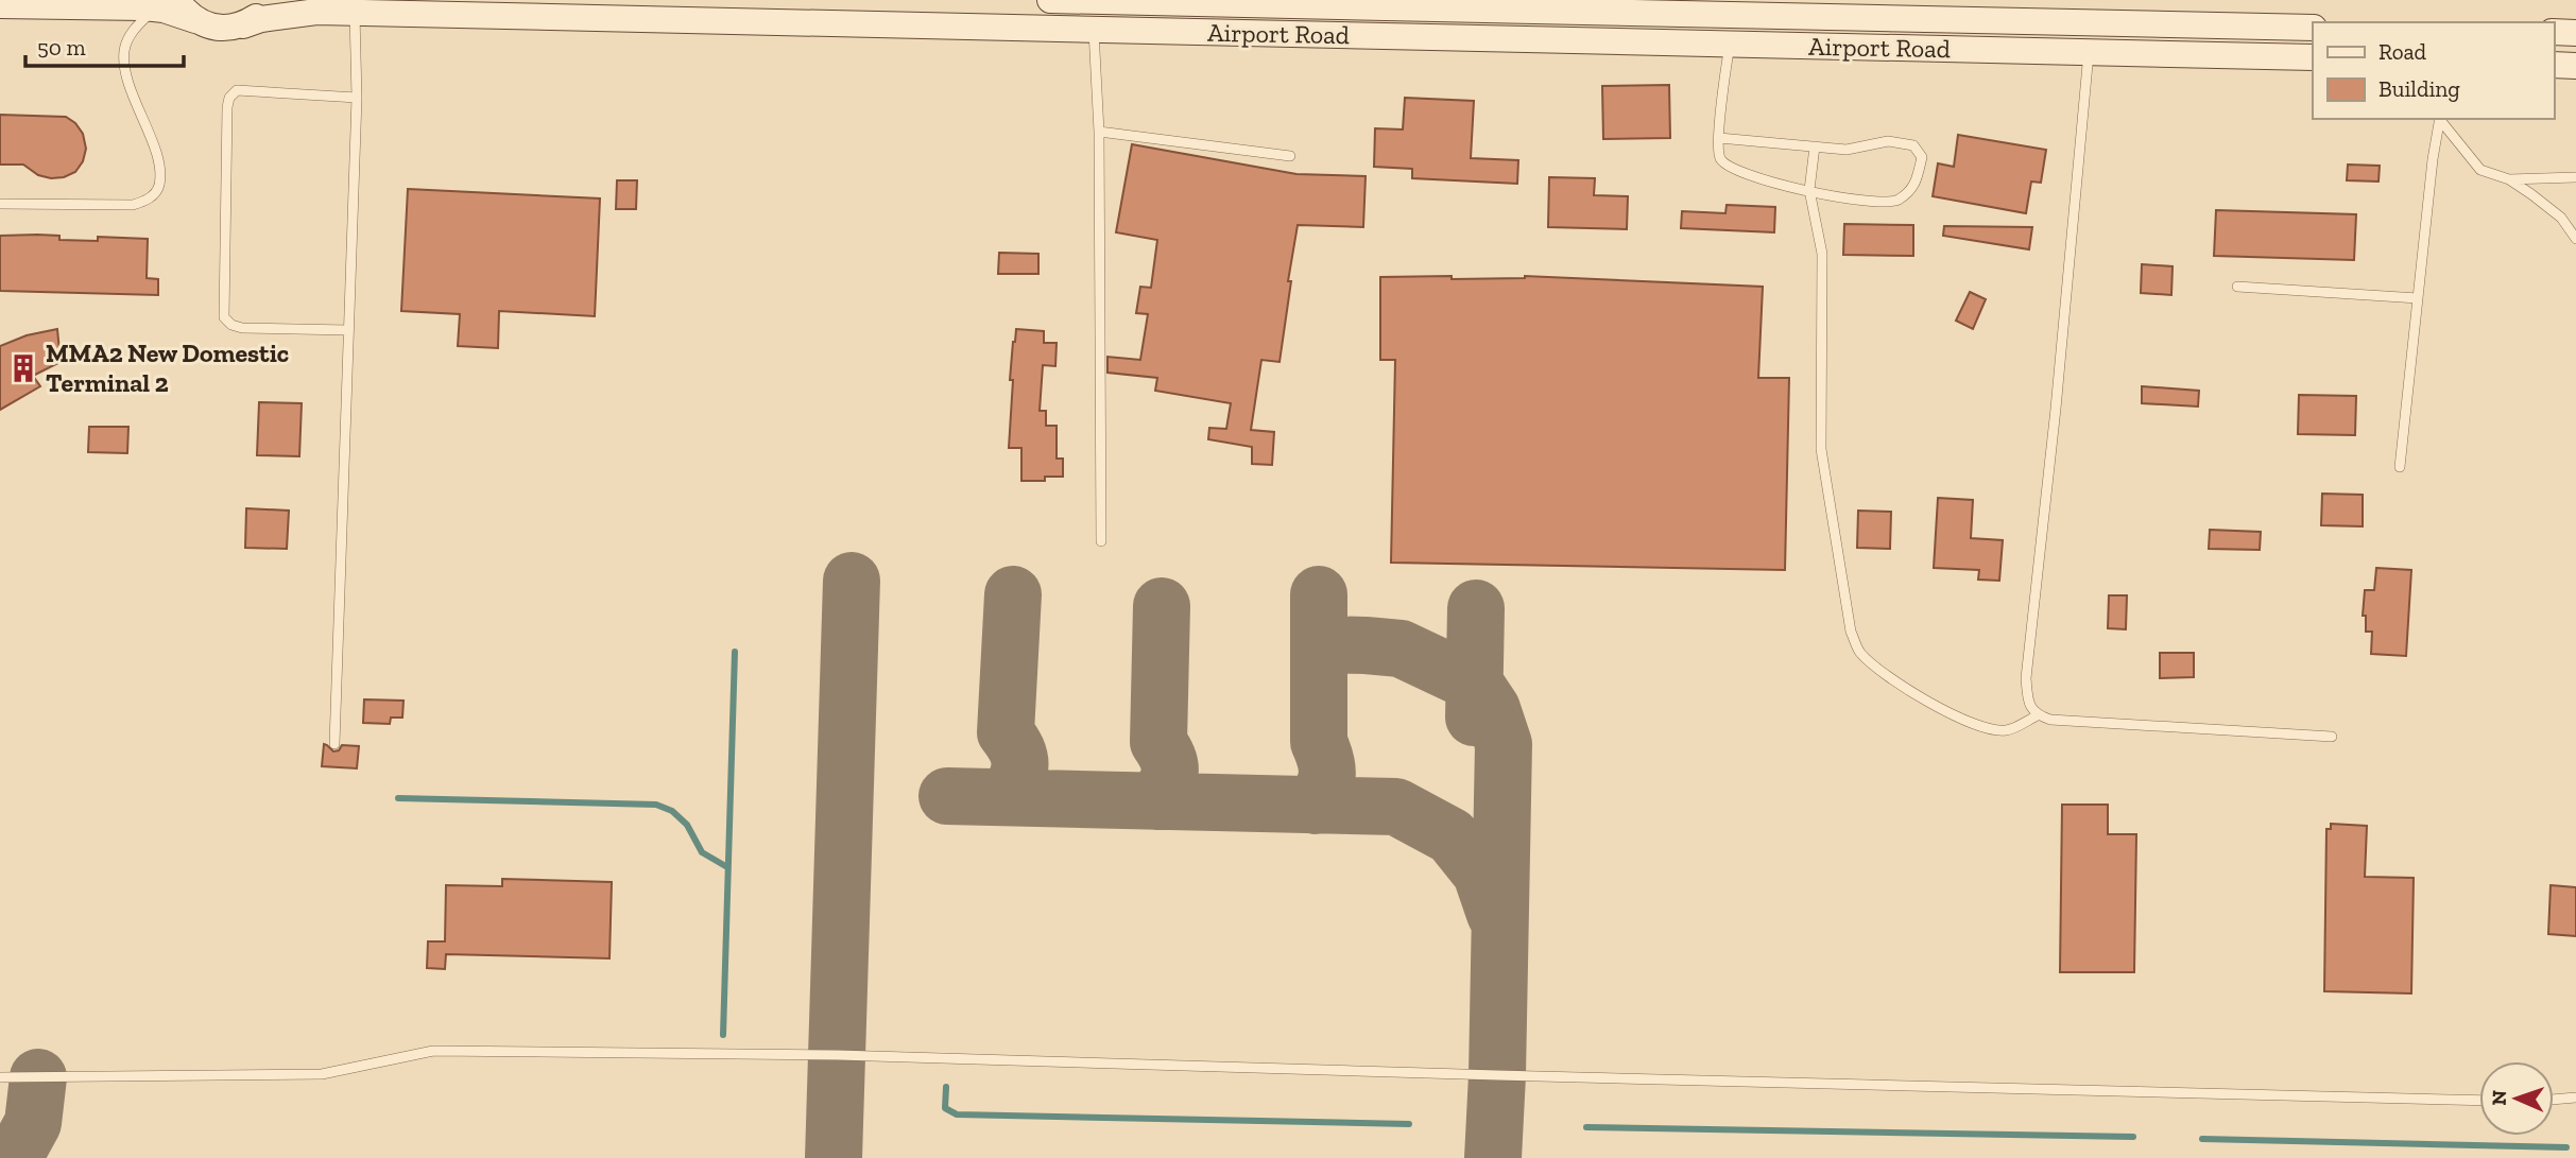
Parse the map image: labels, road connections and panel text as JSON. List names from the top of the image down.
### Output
{
  "streets": {
    "main road": ["Airport Road"]
  },
  "places": {
    "building": ["MMA2 New Domestic Terminal 2"]
  },
  "legend": ["Road", "Building"],
  "scale_bar": "50 m",
  "north": "left"
}
